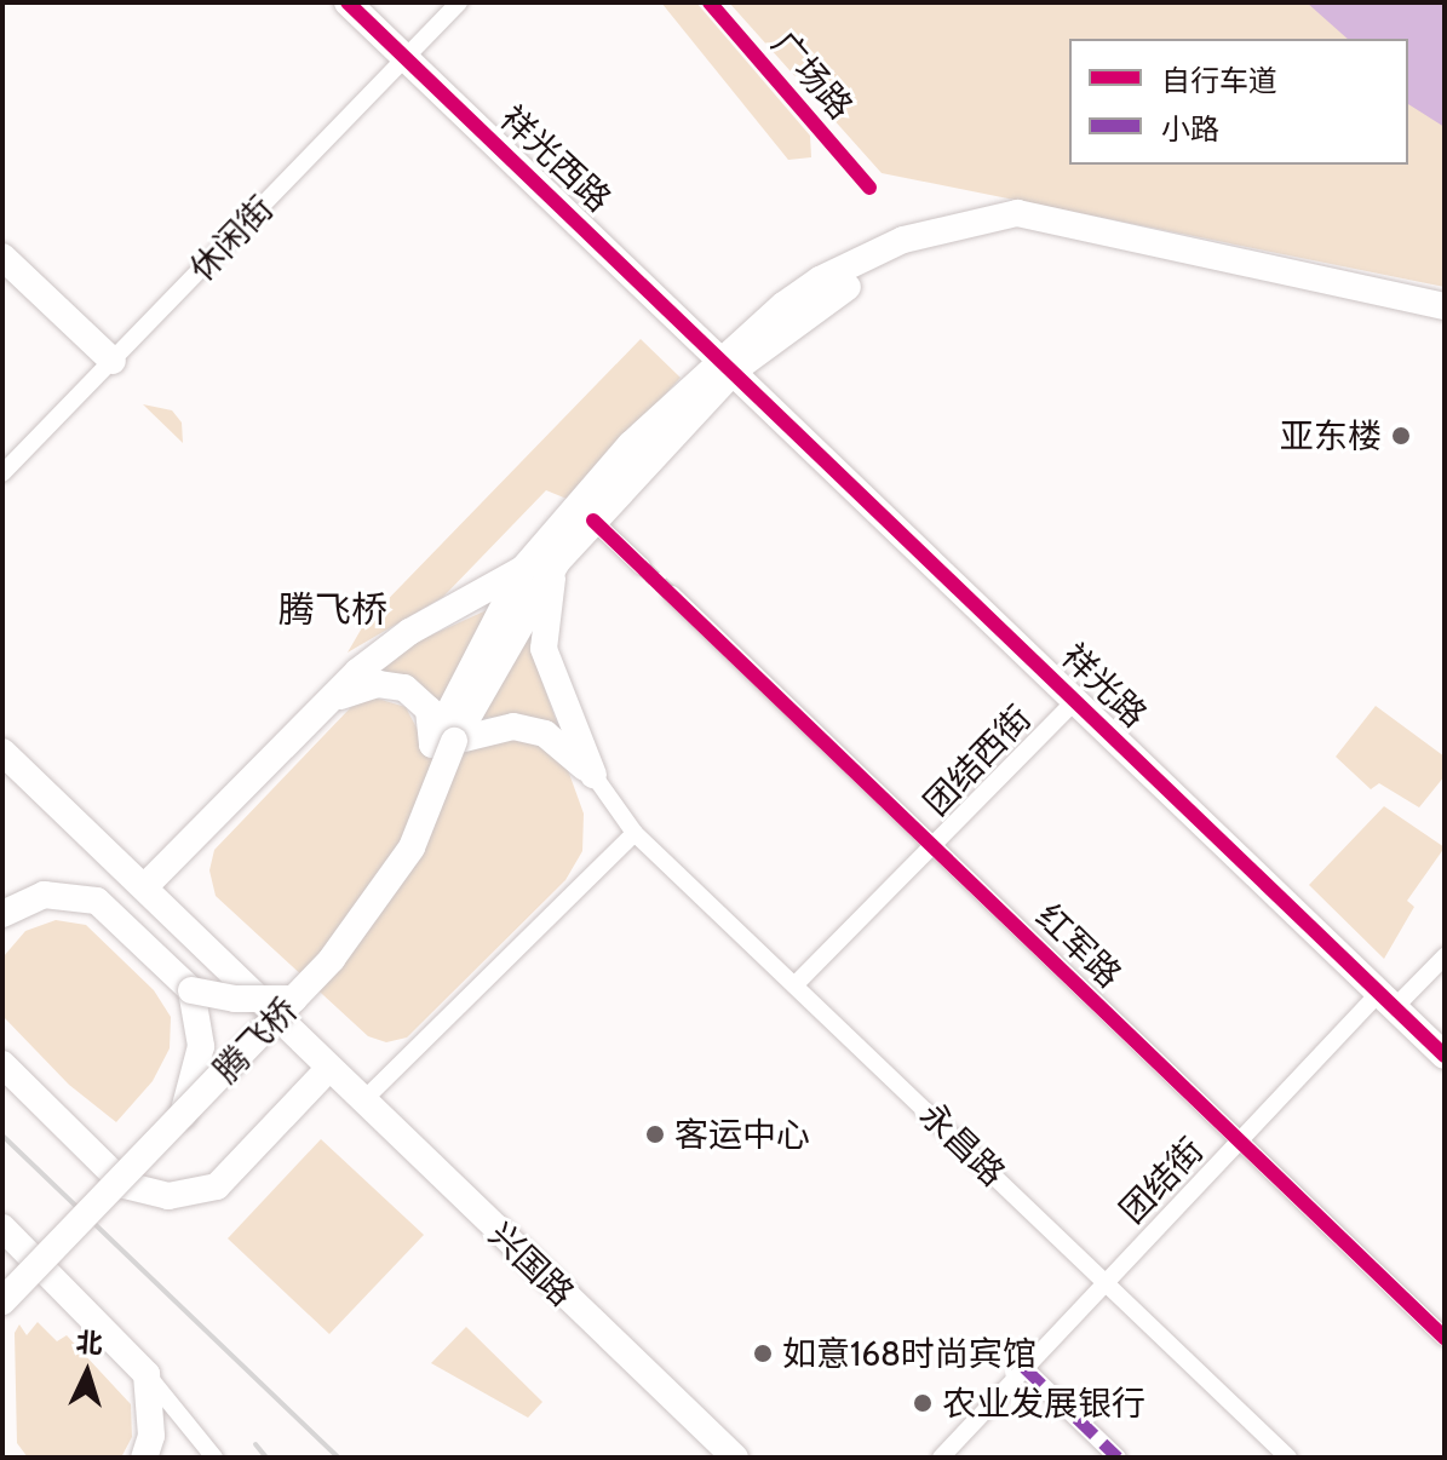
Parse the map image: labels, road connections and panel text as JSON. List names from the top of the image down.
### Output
{
  "streets": {
    "main road": [
      "祥光西路",
      "祥光路",
      "腾飞桥",
      "兴国路"
    ],
    "street": [
      "休闲街",
      "团结西街",
      "红军路",
      "永昌路",
      "团结街"
    ],
    "cycle path": ["广场路"]
  },
  "crossings": [
    ["祥光西路", "休闲街"],
    ["祥光西路", "祥光路"],
    ["祥光路", "团结西街"],
    ["祥光路", "团结街"],
    ["团结西街", "红军路"],
    ["团结西街", "永昌路"],
    ["红军路", "团结街"],
    ["永昌路", "团结街"]
  ],
  "districts": ["腾飞桥"],
  "places": [
    "亚东楼",
    "客运中心",
    "如意168时尚宾馆",
    "农业发展银行"
  ],
  "legend": ["自行车道", "小路"],
  "north": "top"
}
